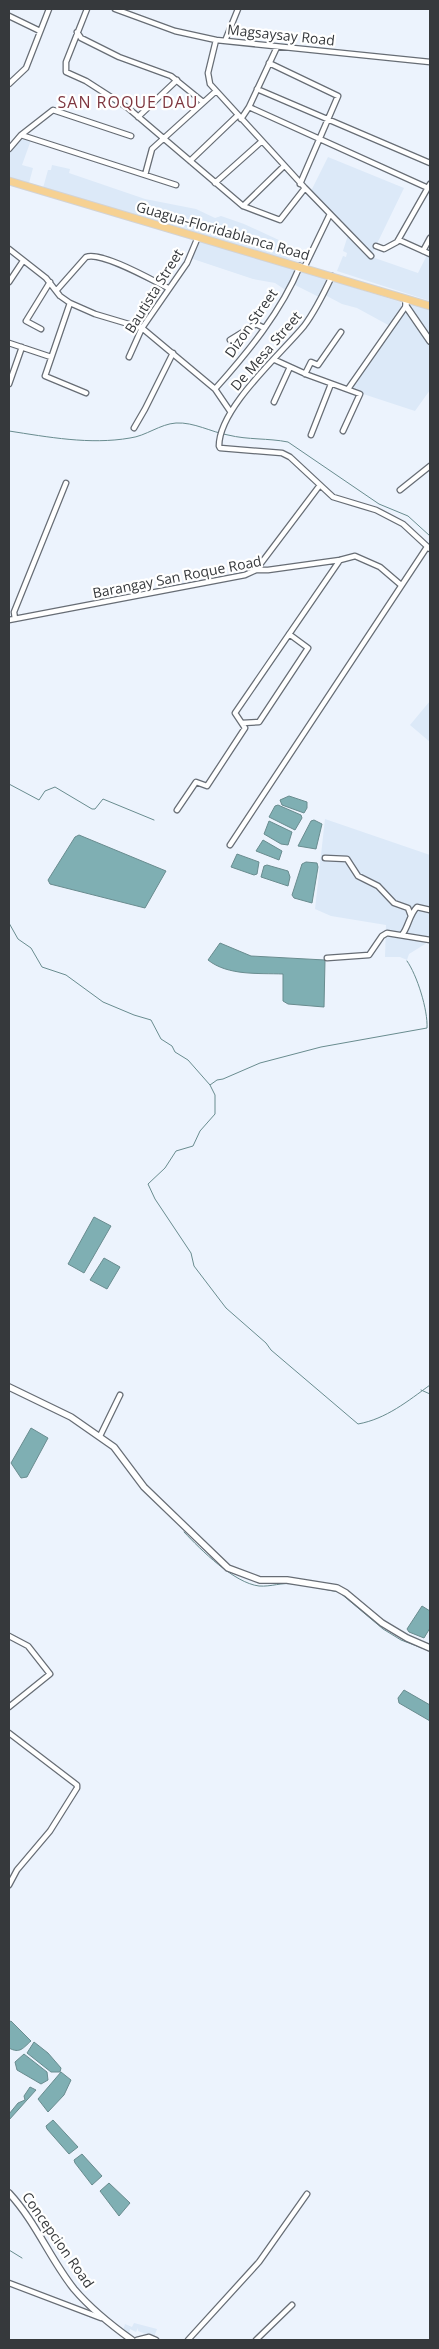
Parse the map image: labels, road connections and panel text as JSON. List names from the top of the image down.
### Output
{
  "streets": {
    "main road": ["Guagua-Floridablanca Road"],
    "street": [
      "Magsaysay Road",
      "Bautista Street",
      "Dizon Street",
      "De Mesa Street",
      "Barangay San Roque Road",
      "Concepcion Road"
    ]
  },
  "crossings": [
    ["Guagua-Floridablanca Road", "Bautista Street"],
    ["Guagua-Floridablanca Road", "Dizon Street"],
    ["Guagua-Floridablanca Road", "De Mesa Street"]
  ],
  "districts": ["SAN ROQUE DAU"]
}
